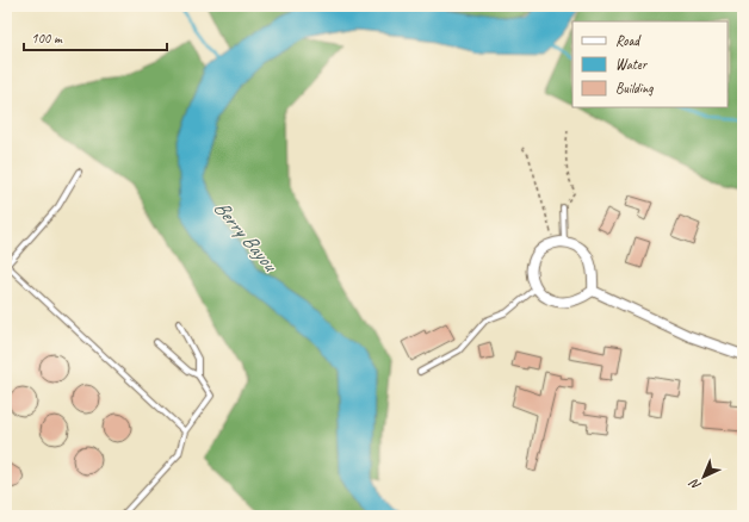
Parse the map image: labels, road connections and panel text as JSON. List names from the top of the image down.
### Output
{
  "water": ["Berry Bayou"],
  "legend": ["Road", "Water", "Building"],
  "scale_bar": "100 m",
  "north": "bottom left"
}
